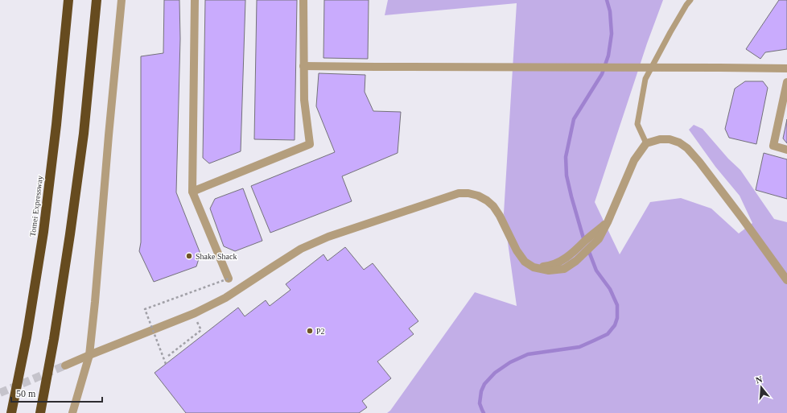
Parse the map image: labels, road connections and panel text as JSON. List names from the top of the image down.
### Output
{
  "streets": {
    "highway": ["Tomei Expressway"]
  },
  "places": ["Shake Shack", "P2"],
  "scale_bar": "50 m",
  "north": "top"
}
